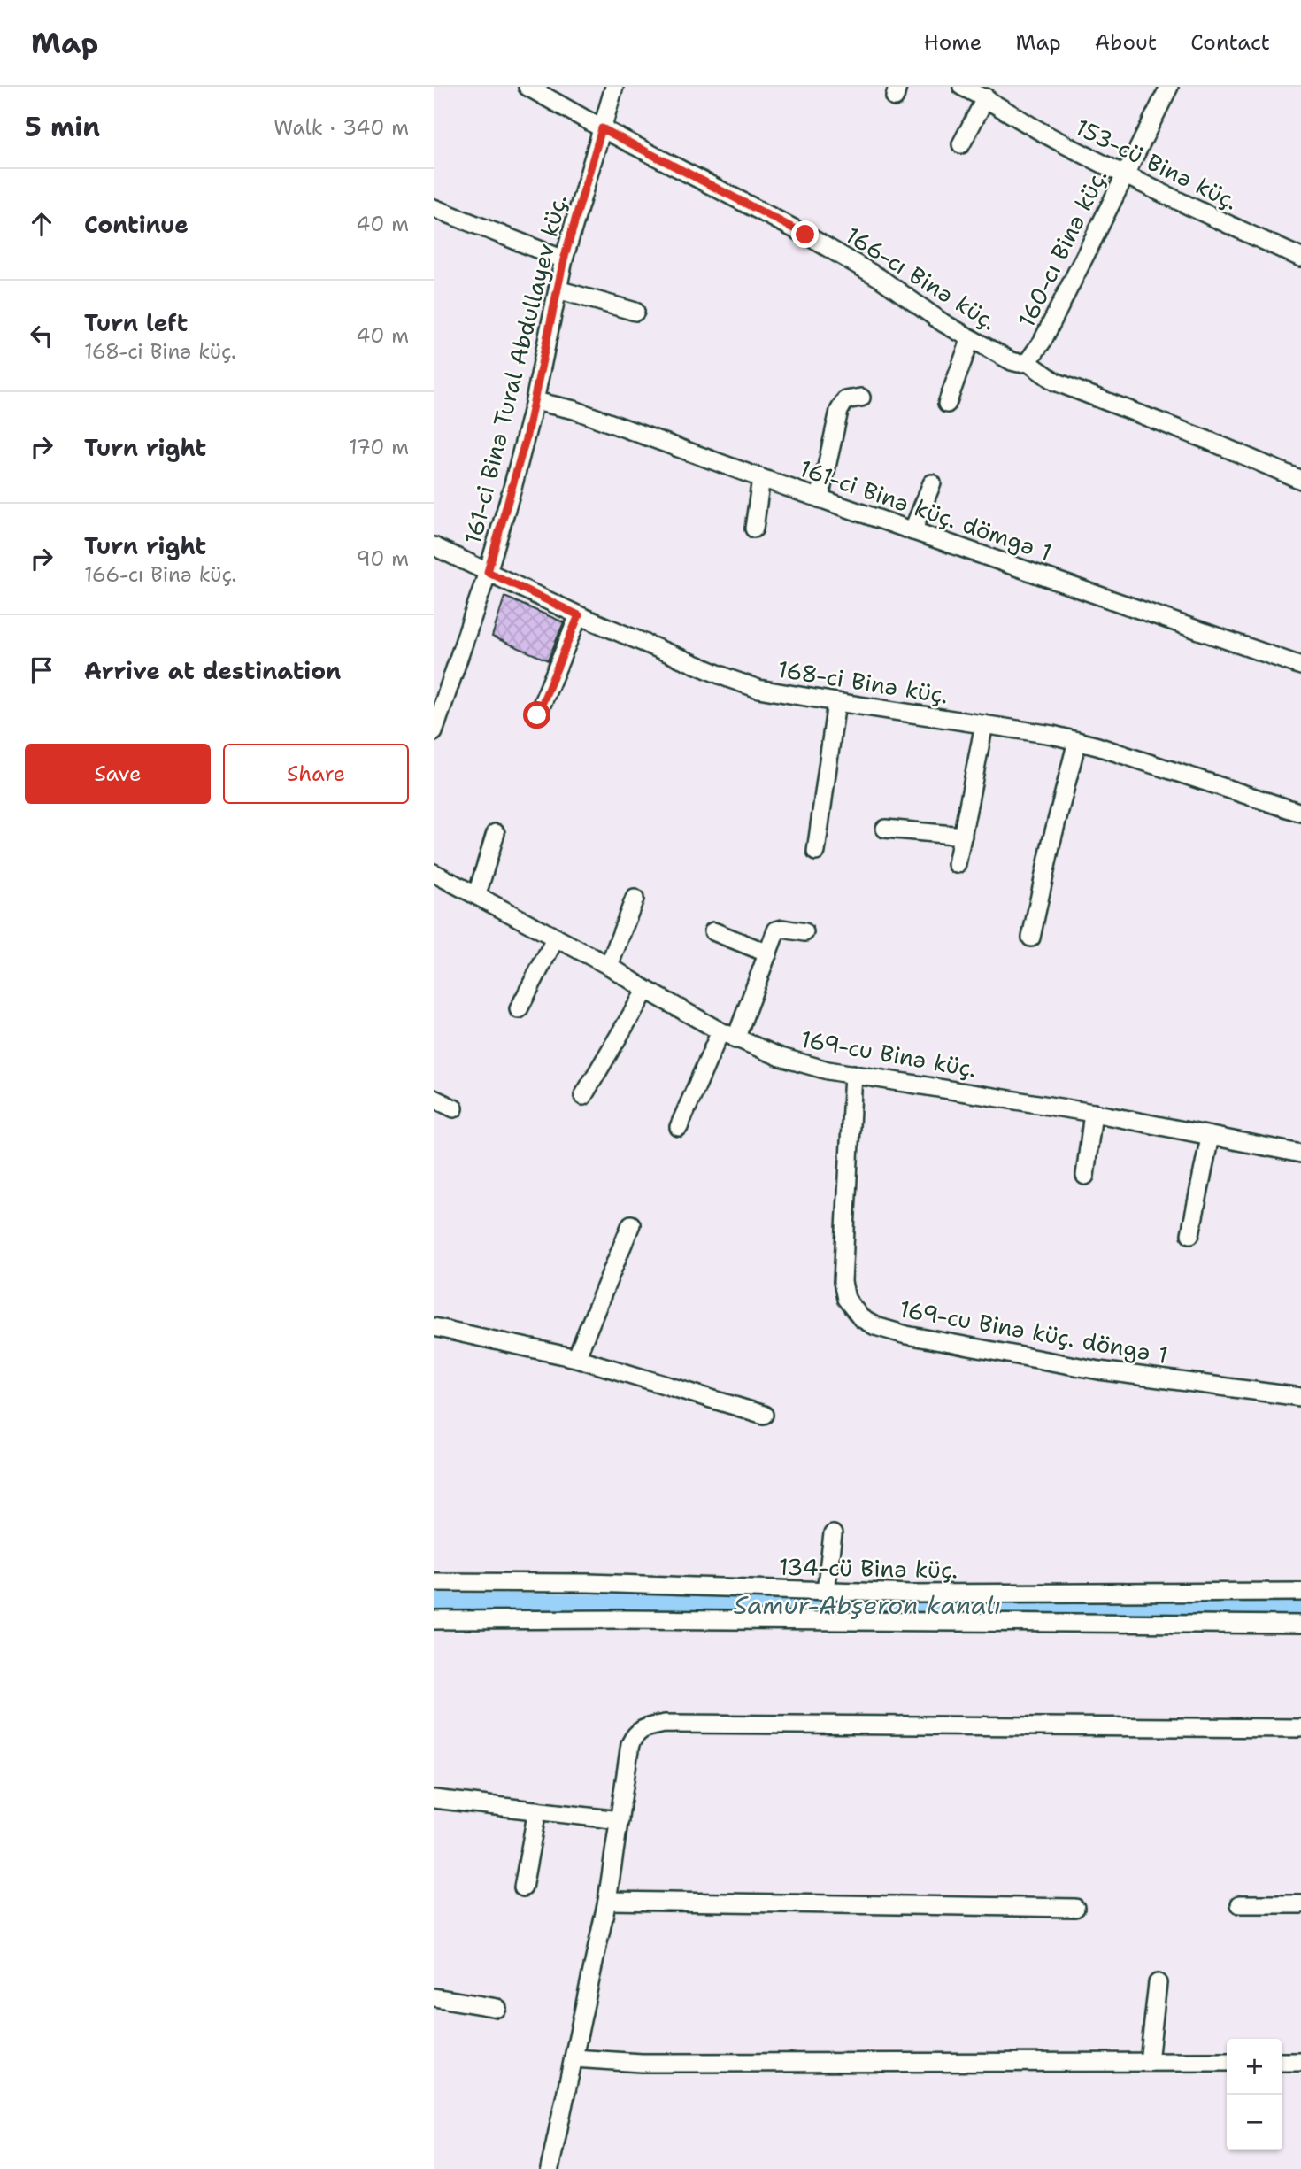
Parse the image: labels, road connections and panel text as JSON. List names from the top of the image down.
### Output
{
  "streets": {
    "street": [
      "153-cü Binə küç.",
      "160-cı Binə küç.",
      "166-cı Binə küç.",
      "161-ci Binə Tural Abdullayev küç.",
      "161-ci Binə küç. dömgə 1",
      "168-ci Binə küç.",
      "169-cu Binə küç.",
      "169-cu Binə küç. döngə 1",
      "134-cü Binə küç."
    ]
  },
  "crossings": [
    ["153-cü Binə küç.", "160-cı Binə küç."],
    ["160-cı Binə küç.", "166-cı Binə küç."],
    ["166-cı Binə küç.", "161-ci Binə Tural Abdullayev küç."],
    ["161-ci Binə Tural Abdullayev küç.", "161-ci Binə küç. dömgə 1"],
    ["161-ci Binə Tural Abdullayev küç.", "168-ci Binə küç."],
    ["169-cu Binə küç.", "169-cu Binə küç. döngə 1"]
  ],
  "water": ["Samur-Abşeron kanalı"],
  "page": {
    "header": "Map",
    "nav": [
      "Home",
      "Map",
      "About",
      "Contact"
    ],
    "heading": ["5 min", "Walk · 340 m"],
    "list": [
      ["Continue", "40 m"],
      ["Turn left", "168-ci Binə küç.", "40 m"],
      ["Turn right", "170 m"],
      ["Turn right", "166-cı Binə küç.", "90 m"],
      "Arrive at destination"
    ],
    "buttons": ["Save", "Share"],
    "map_buttons": ["+", "−"]
  }
}
